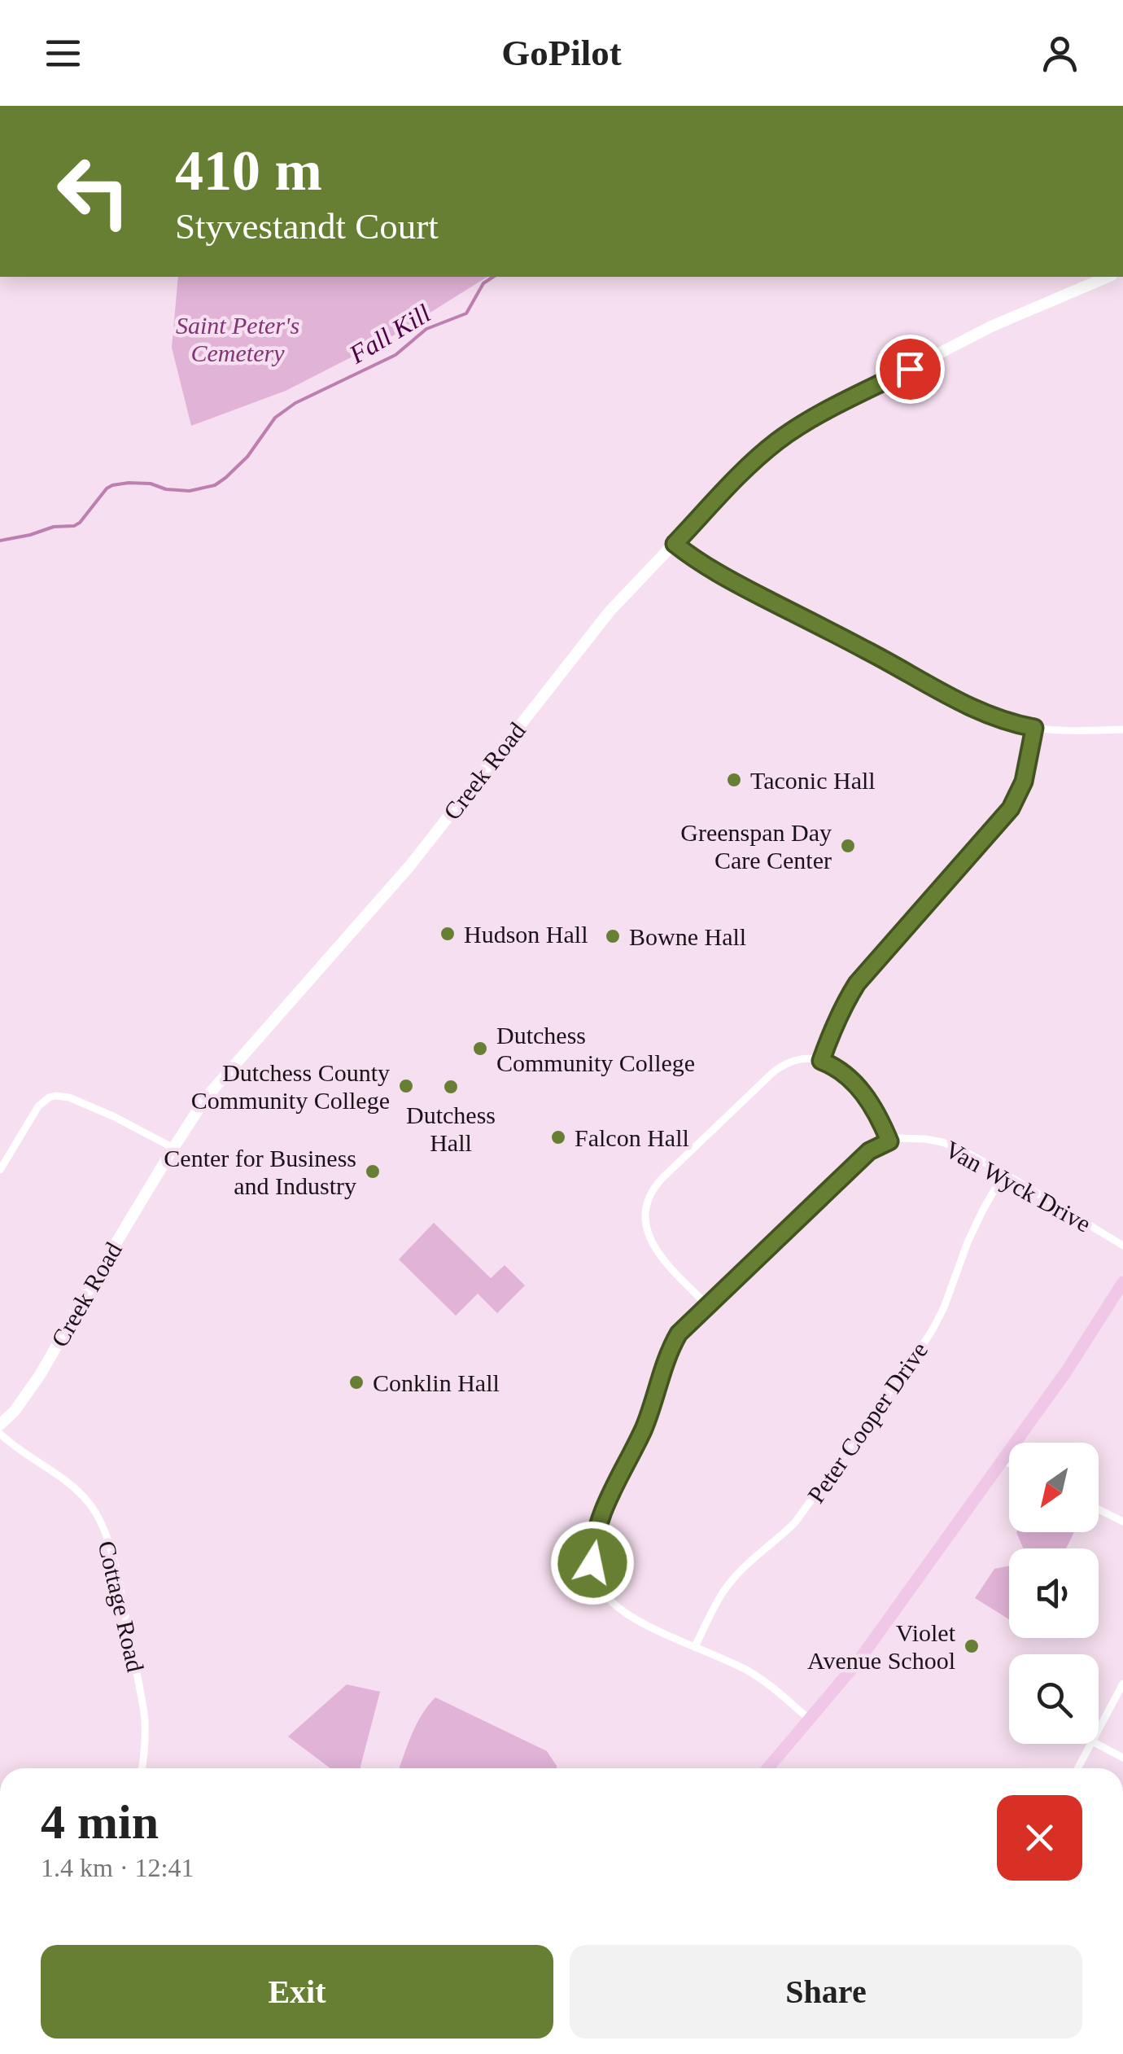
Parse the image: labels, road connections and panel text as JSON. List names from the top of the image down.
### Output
{
  "streets": {
    "street": [
      "Creek Road",
      "Van Wyck Drive",
      "Peter Cooper Drive",
      "Cottage Road"
    ]
  },
  "crossings": [
    ["Van Wyck Drive", "Peter Cooper Drive"]
  ],
  "water": ["Fall Kill"],
  "parks": ["Saint Peter's Cemetery"],
  "places": [
    "Taconic Hall",
    "Greenspan Day Care Center",
    "Hudson Hall",
    "Bowne Hall",
    "Dutchess Community College",
    "Dutchess County Community College",
    "Dutchess Hall",
    "Falcon Hall",
    "Center for Business and Industry",
    "Conklin Hall",
    "Violet Avenue School"
  ],
  "north": "bottom left",
  "page": {
    "header": "GoPilot",
    "turn": ["410 m", "Styvestandt Court"],
    "heading": ["4 min", "1.4 km · 12:41"],
    "buttons": ["Exit", "Share"]
  }
}
